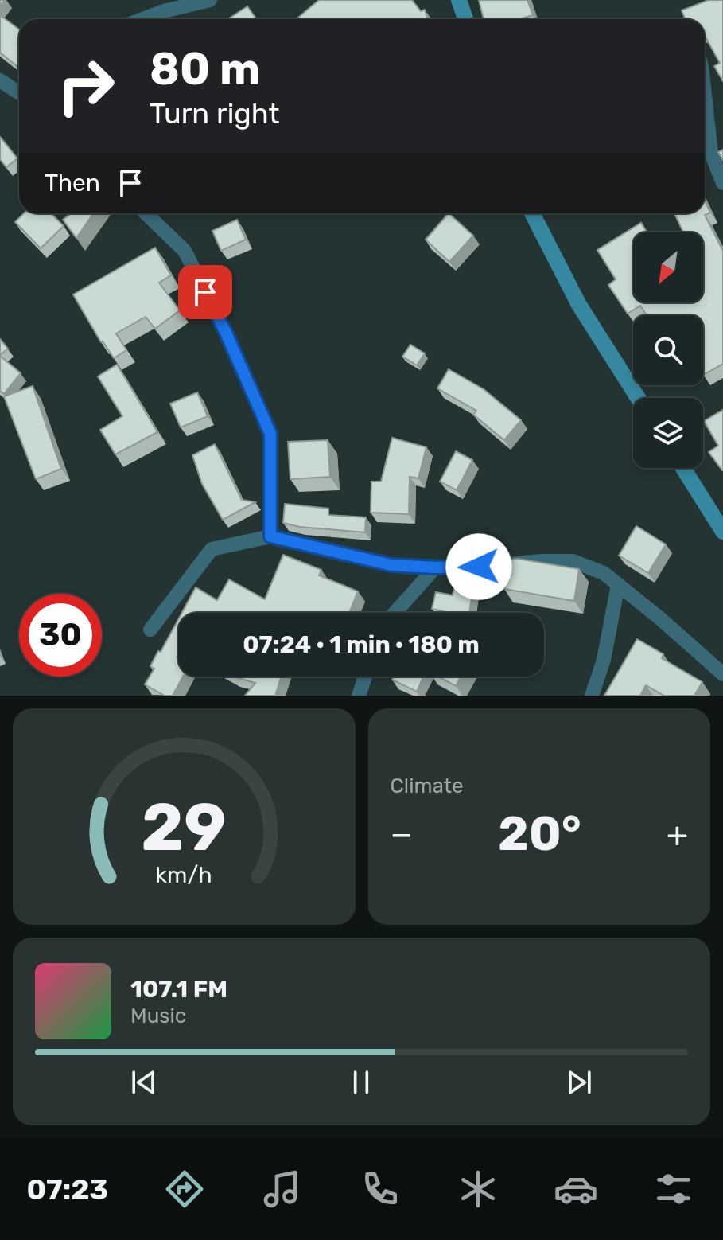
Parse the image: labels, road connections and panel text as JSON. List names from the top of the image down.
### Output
{
  "north": "bottom left",
  "page": {
    "turn": ["80 m", "Turn right"],
    "then": "Then",
    "limit": "30",
    "trip": "07:24 · 1 min · 180 m",
    "tile": "Climate",
    "heat": ["−", "20°", "+"],
    "song": ["107.1 FM", "Music"],
    "tabs": "07:23",
    "gauge": ["29", "km/h"]
  }
}
